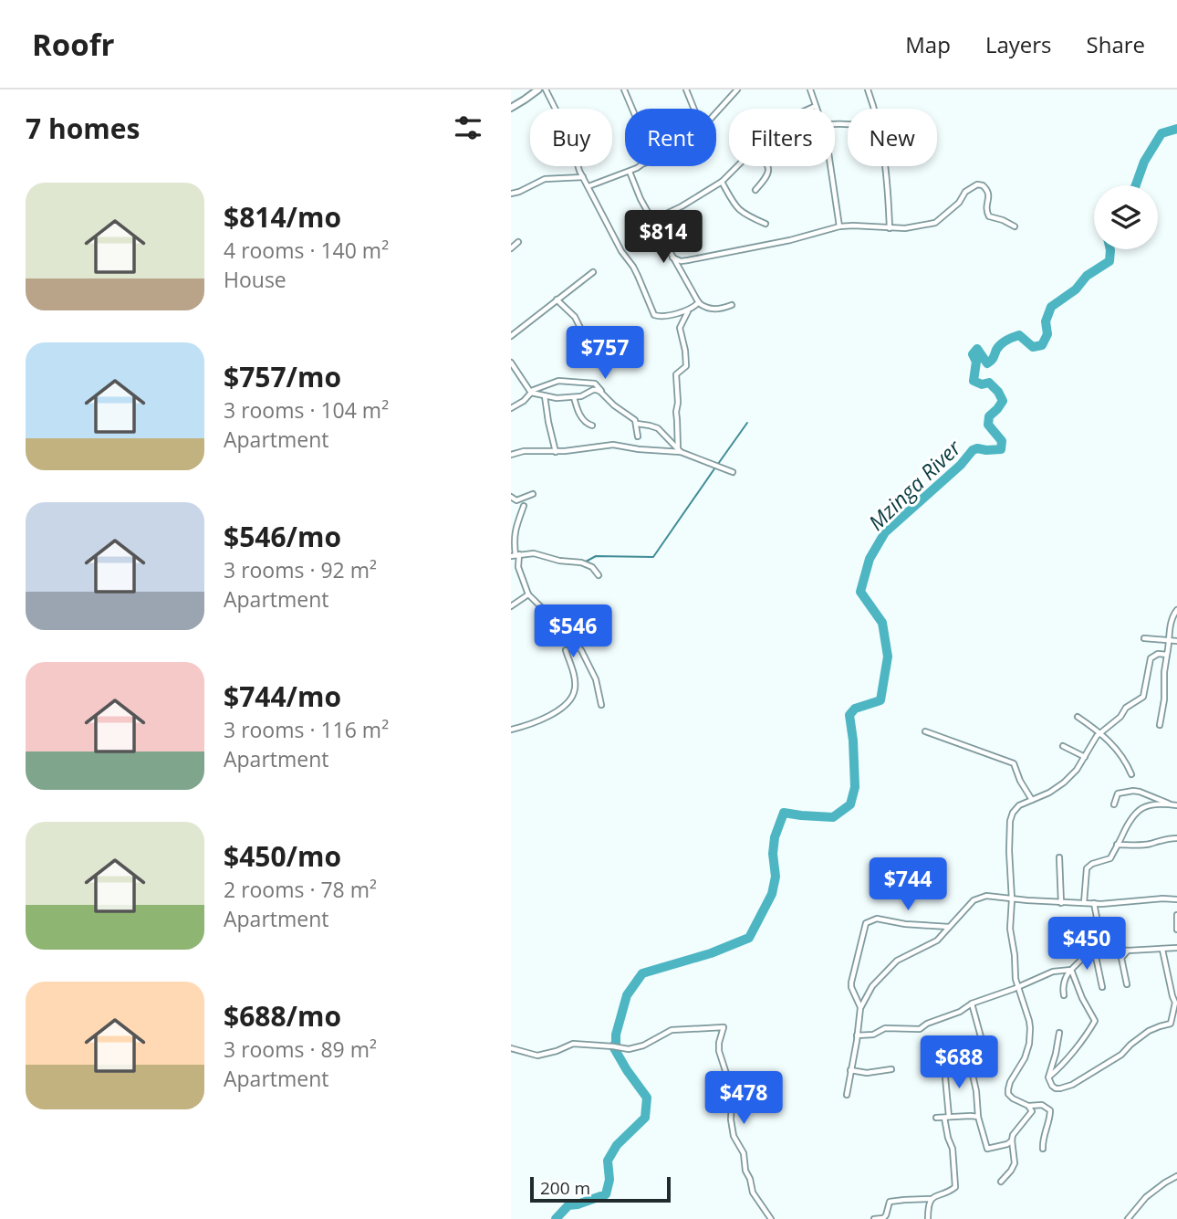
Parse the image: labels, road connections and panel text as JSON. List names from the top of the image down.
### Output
{
  "water": ["Mzinga River"],
  "scale_bar": "200 m",
  "page": {
    "header": "Roofr",
    "nav": ["Map", "Layers", "Share"],
    "heading": "7 homes",
    "chip": [
      "Buy",
      "Rent",
      "Filters",
      "New"
    ],
    "list": [
      {
        "name": "$814/mo",
        "note": "4 rooms · 140 m² · House"
      },
      {
        "name": "$757/mo",
        "note": "3 rooms · 104 m² · Apartment"
      },
      {
        "name": "$546/mo",
        "note": "3 rooms · 92 m² · Apartment"
      },
      {
        "name": "$744/mo",
        "note": "3 rooms · 116 m² · Apartment"
      },
      {
        "name": "$450/mo",
        "note": "2 rooms · 78 m² · Apartment"
      },
      {
        "name": "$688/mo",
        "note": "3 rooms · 89 m² · Apartment"
      }
    ],
    "price": [
      "$814",
      "$757",
      "$546",
      "$744",
      "$450",
      "$688",
      "$478"
    ],
    "scale": "200 m"
  }
}
